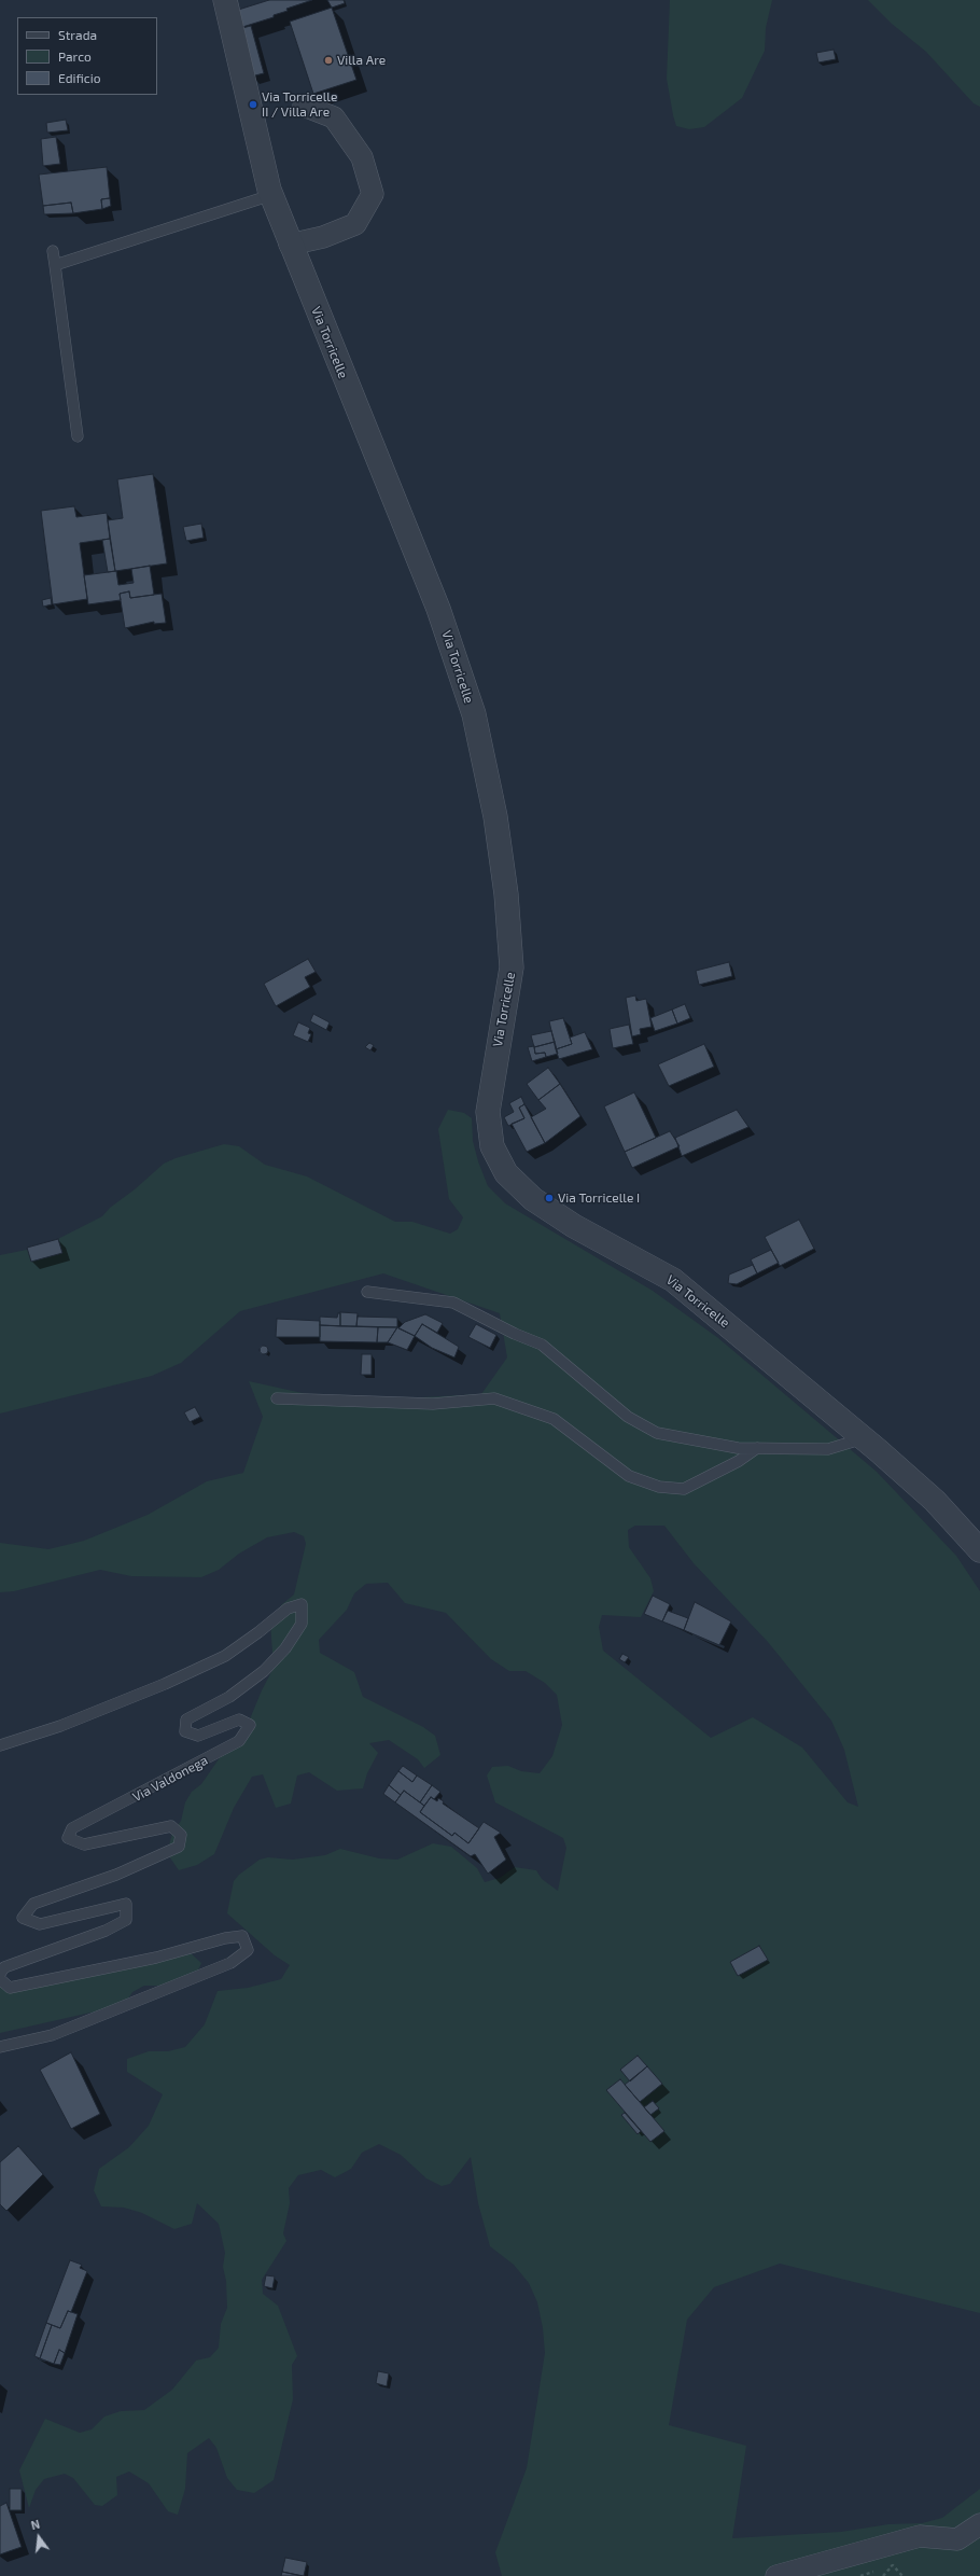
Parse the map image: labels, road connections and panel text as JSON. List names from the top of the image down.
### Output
{
  "streets": {
    "street": ["Via Torricelle"],
    "lane": ["Via Valdonega"]
  },
  "places": ["Villa Are", "Via Torricelle II / Villa Are", "Via Torricelle I"],
  "legend": ["Strada", "Parco", "Edificio"],
  "north": "top"
}
